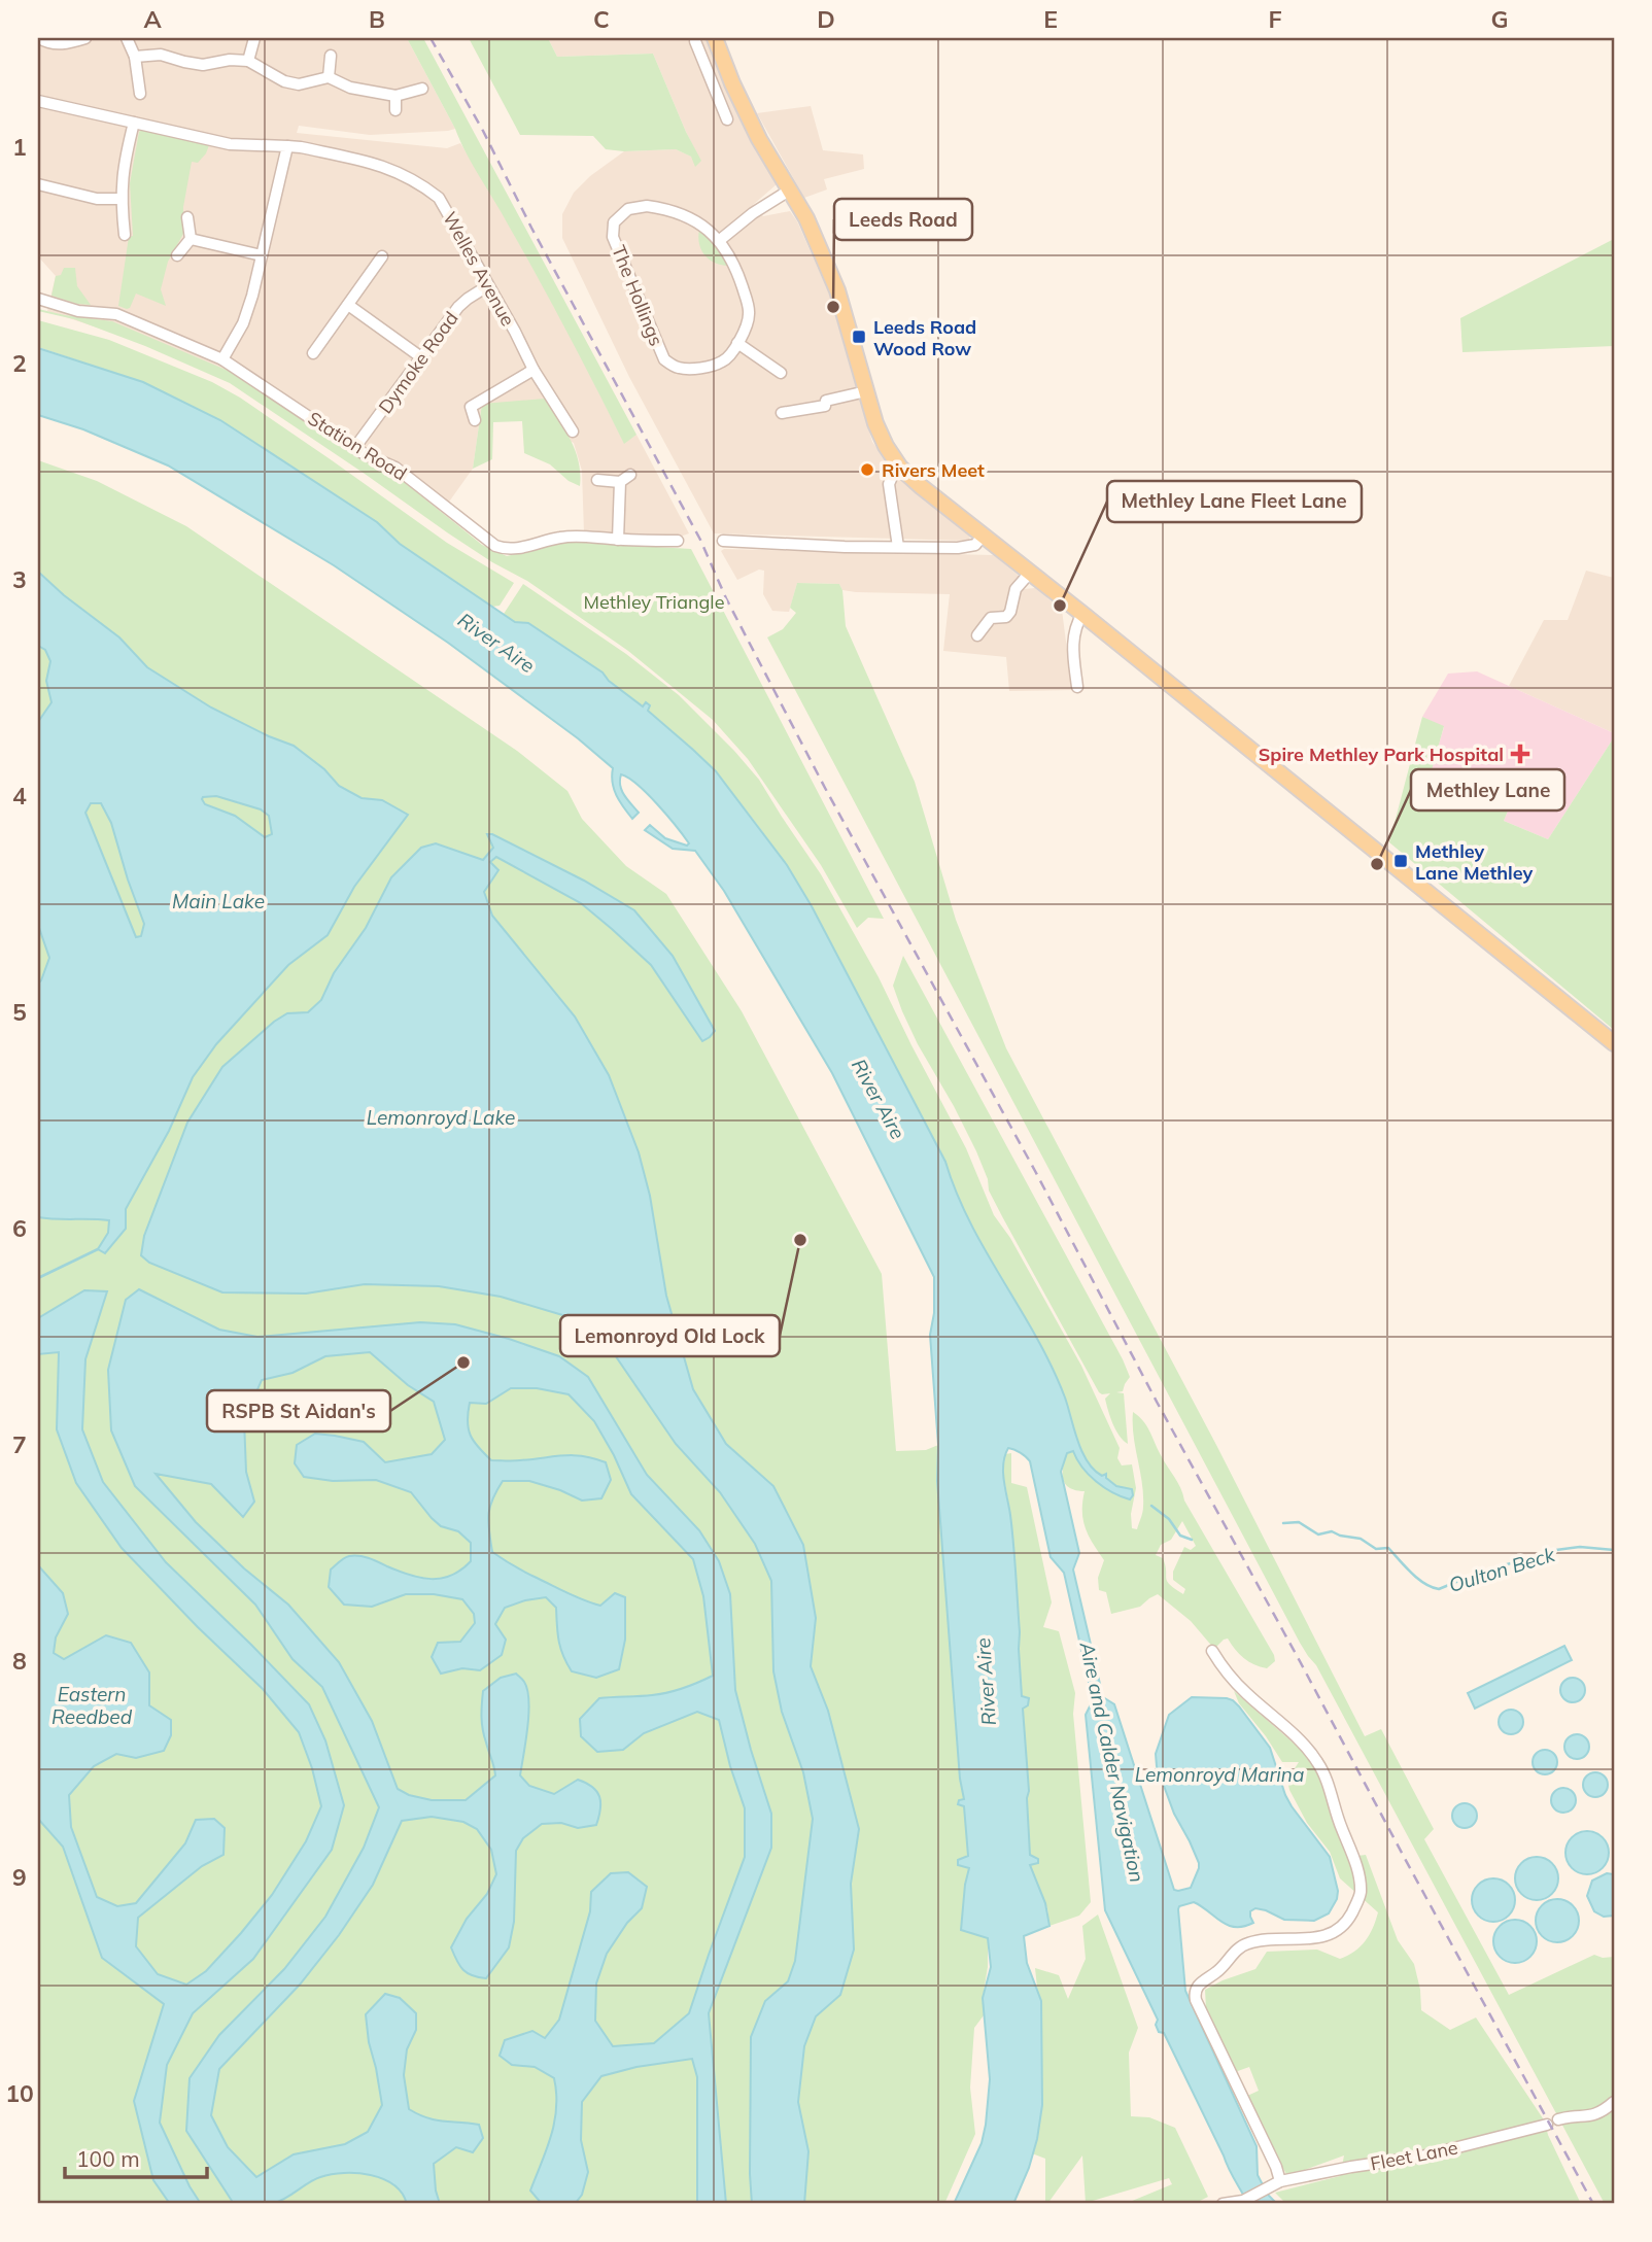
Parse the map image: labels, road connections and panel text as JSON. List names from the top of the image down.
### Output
{
  "streets": {
    "street": [
      "Welles Avenue",
      "The Hollings",
      "Dymoke Road",
      "Station Road",
      "Fleet Lane"
    ]
  },
  "crossings": [
    ["Welles Avenue", "Dymoke Road"],
    ["Dymoke Road", "Station Road"]
  ],
  "water": [
    "River Aire",
    "Main Lake",
    "Lemonroyd Lake",
    "Oulton Beck",
    "Eastern Reedbed",
    "Aire and Calder Navigation",
    "Lemonroyd Marina"
  ],
  "parks": ["Methley Triangle"],
  "places": {
    "other": [
      "Leeds Road",
      "Rivers Meet",
      "Methley Lane Fleet Lane",
      "Methley Lane",
      "Lemonroyd Old Lock",
      "RSPB St Aidan's"
    ],
    "transit": ["Leeds Road Wood Row", "Methley Lane Methley"],
    "health": ["Spire Methley Park Hospital"]
  },
  "scale_bar": "100 m",
  "grid": {
    "columns": [
      "A",
      "B",
      "C",
      "D",
      "E",
      "F",
      "G"
    ],
    "rows": [
      "1",
      "2",
      "3",
      "4",
      "5",
      "6",
      "7",
      "8",
      "9",
      "10"
    ]
  }
}
